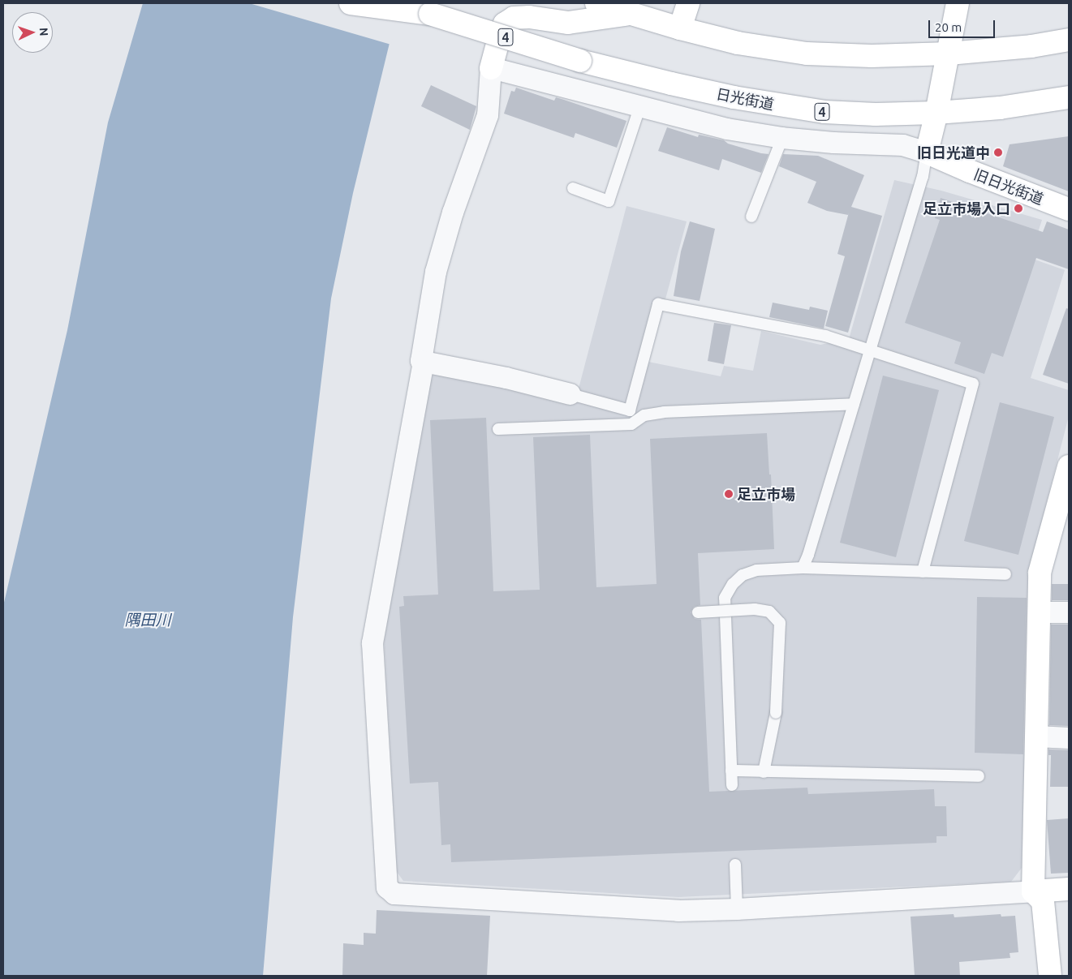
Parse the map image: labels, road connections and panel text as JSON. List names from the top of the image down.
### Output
{
  "streets": {
    "main road": ["4", "日光街道", "旧日光街道"]
  },
  "water": ["隅田川"],
  "places": ["旧日光道中", "足立市場入口", "足立市場"],
  "scale_bar": "20 m",
  "north": "right"
}
